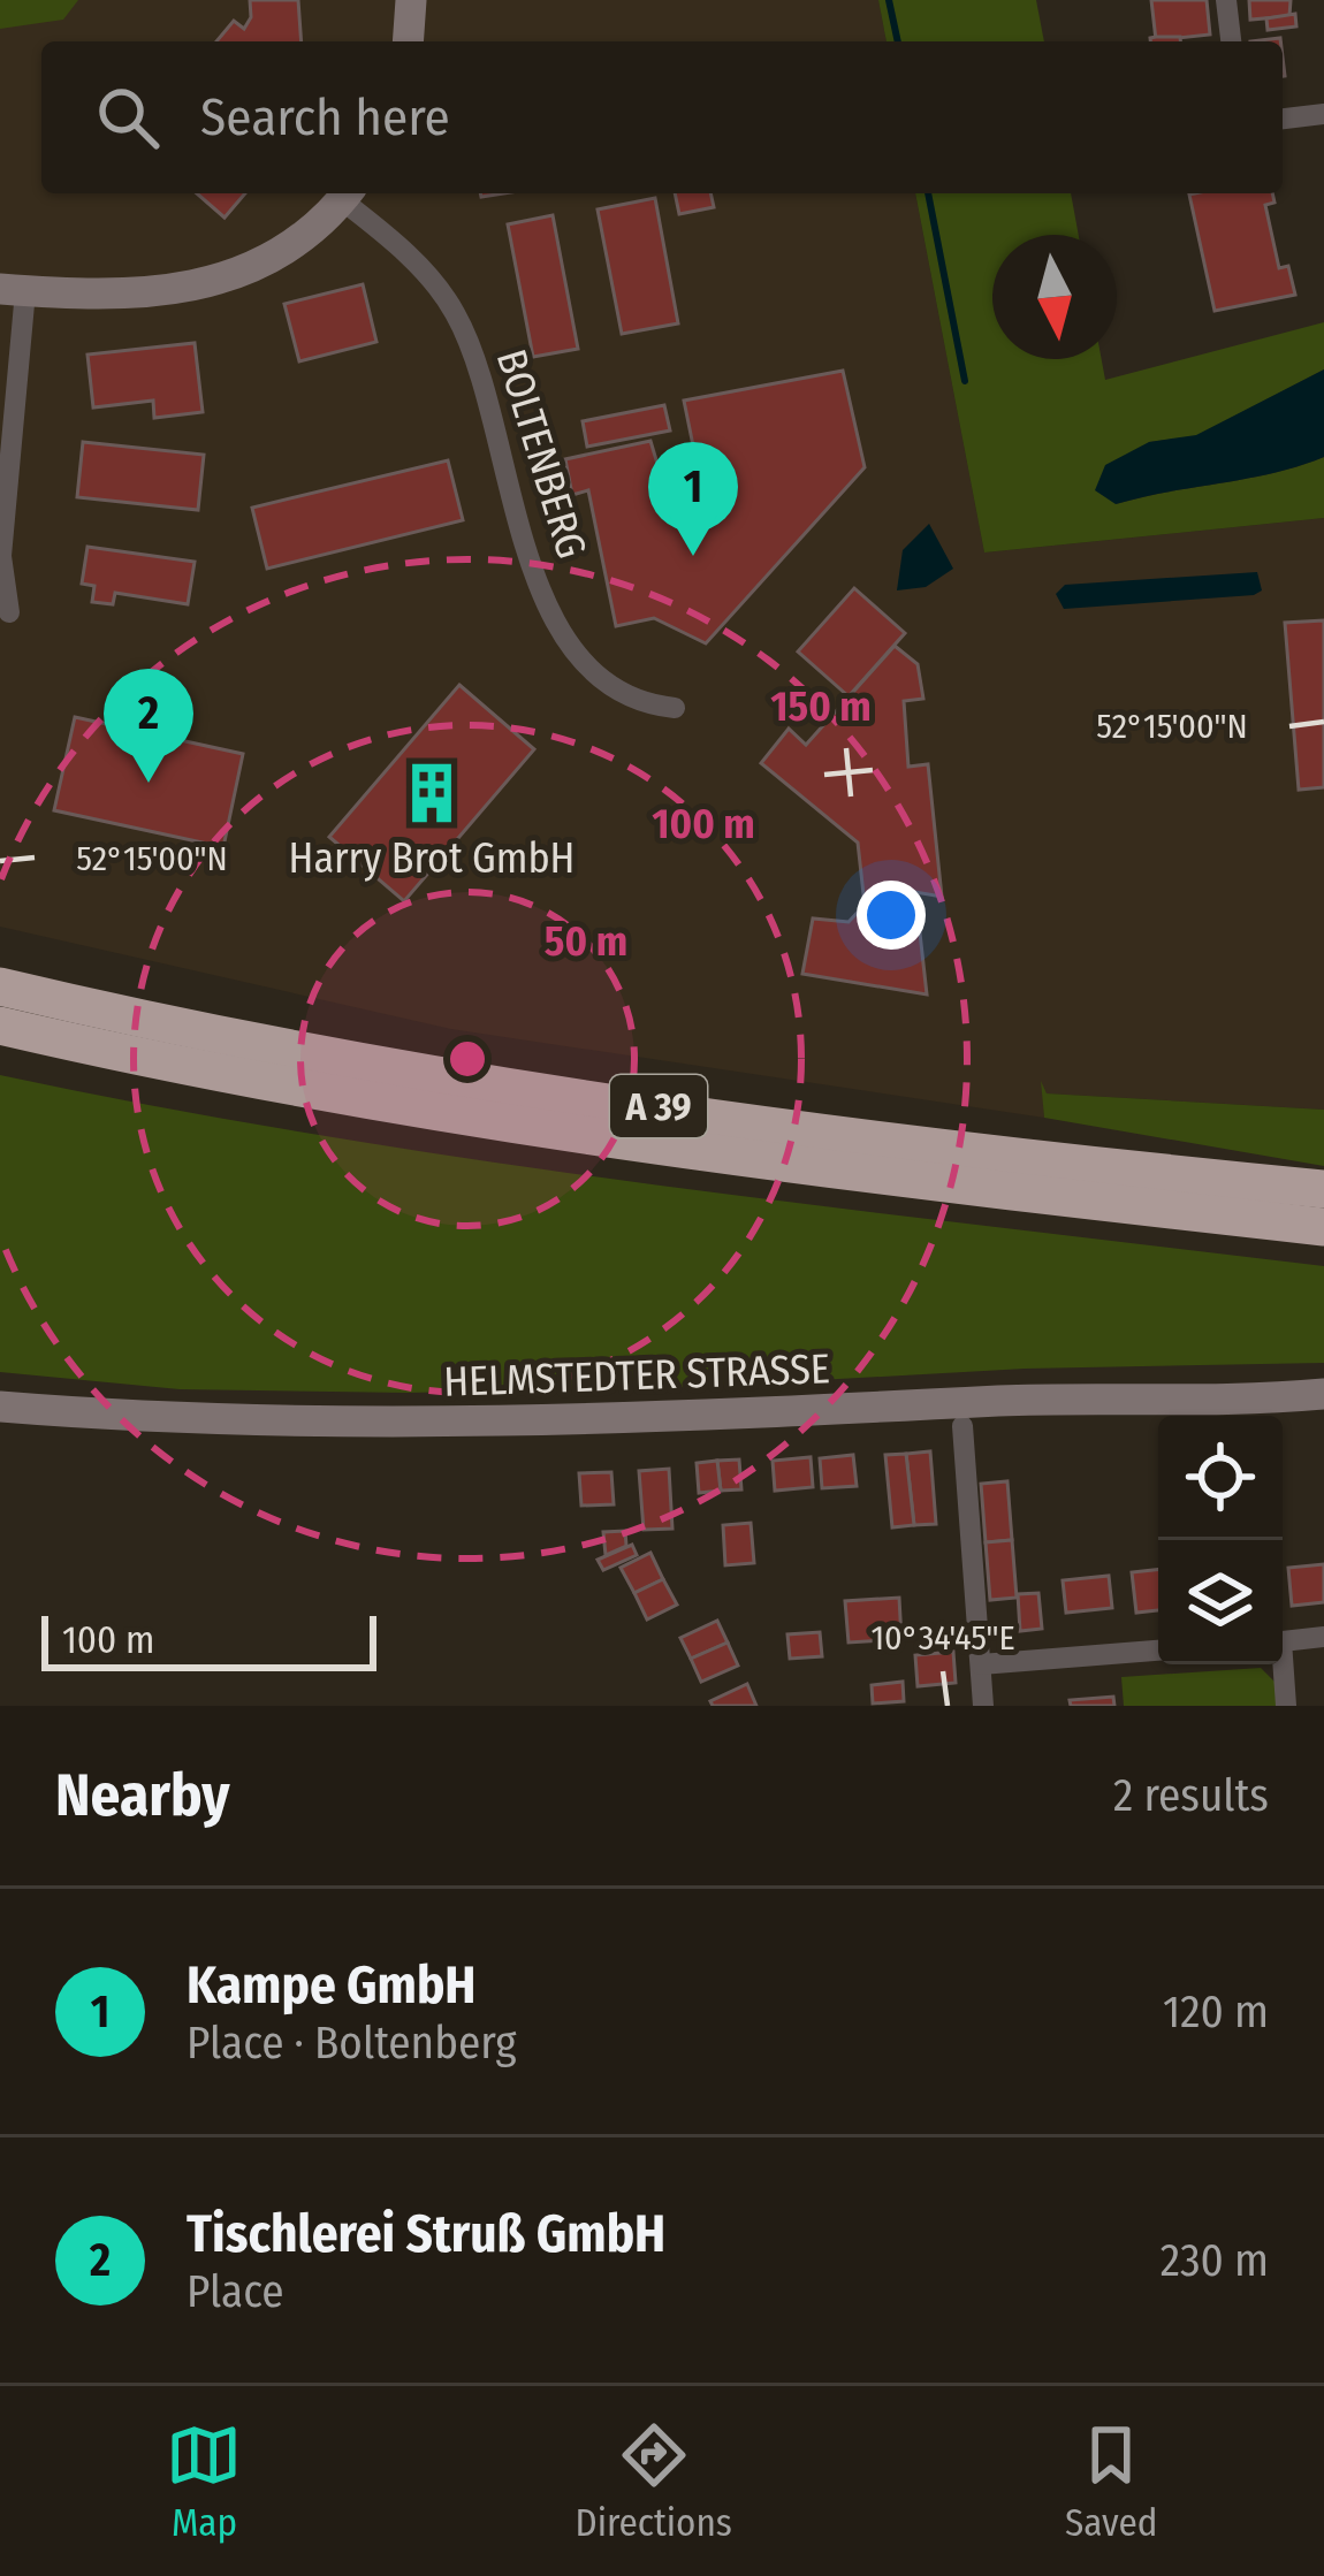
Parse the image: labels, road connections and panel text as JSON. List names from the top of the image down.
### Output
{
  "streets": {
    "highway": ["A 39"],
    "street": ["BOLTENBERG", "HELMSTEDTER STRASSE"]
  },
  "places": {
    "building": ["Harry Brot GmbH"]
  },
  "scale_bar": "100 m",
  "north": "bottom",
  "page": {
    "search": "Search here",
    "pins": ["1", "2"],
    "scale": "100 m",
    "heading": ["Nearby", "2 results"],
    "list": [
      {
        "mark": "1",
        "name": "Kampe GmbH",
        "note": "Place · Boltenberg",
        "value": "120 m"
      },
      {
        "mark": "2",
        "name": "Tischlerei Struß GmbH",
        "note": "Place",
        "value": "230 m"
      }
    ],
    "nav": ["Map", "Directions", "Saved"]
  },
  "coordinates": ["52°15'00\"N", "10°34'45\"E"],
  "rings": ["150 m", "100 m", "50 m"]
}
